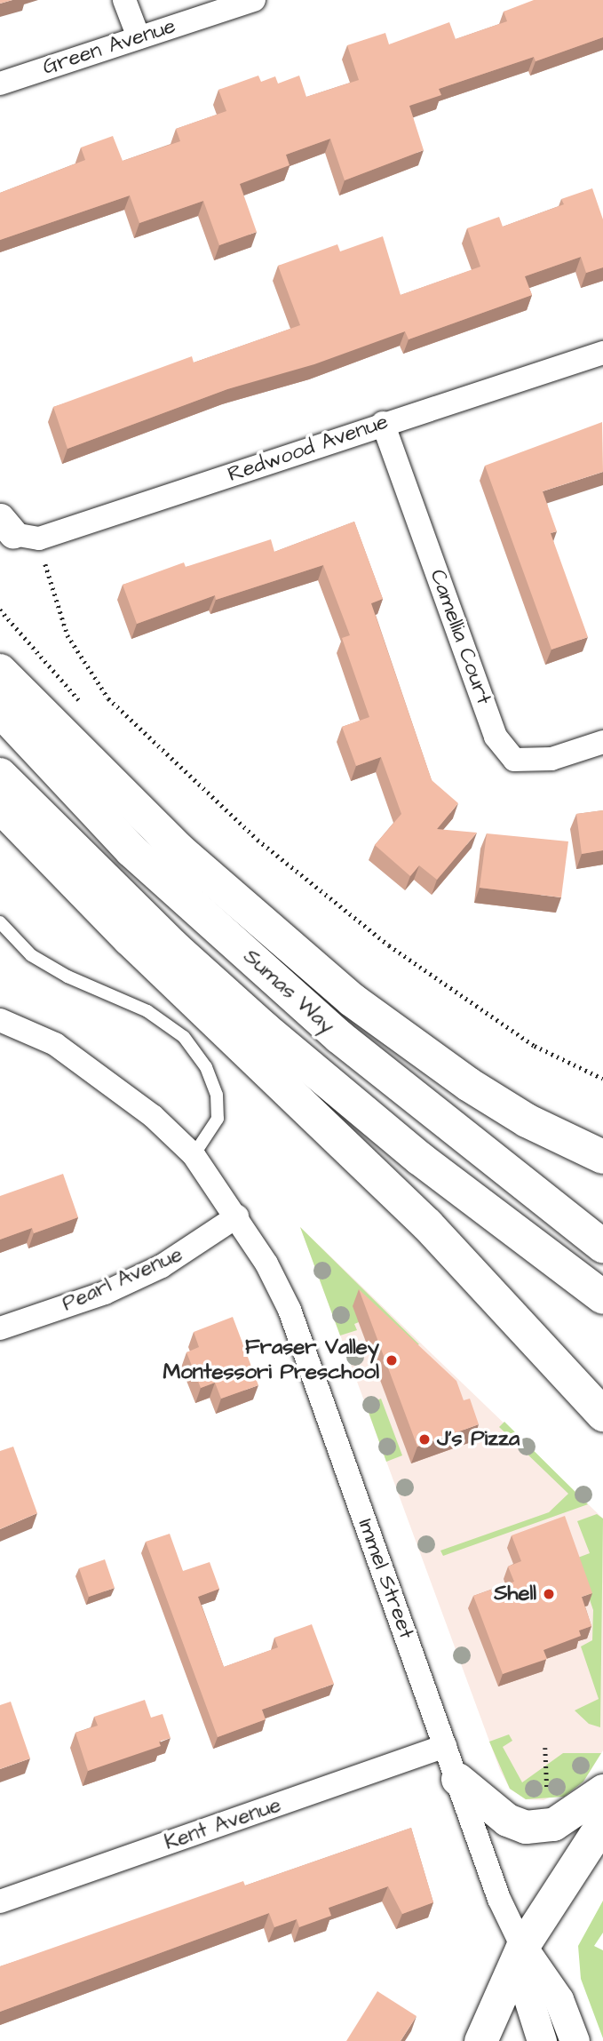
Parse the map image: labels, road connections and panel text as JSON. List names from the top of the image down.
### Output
{
  "streets": {
    "highway": ["Sumas Way"],
    "street": [
      "Green Avenue",
      "Redwood Avenue",
      "Camellia Court",
      "Pearl Avenue",
      "Immel Street",
      "Kent Avenue"
    ]
  },
  "crossings": [
    ["Redwood Avenue", "Camellia Court"],
    ["Pearl Avenue", "Immel Street"],
    ["Immel Street", "Kent Avenue"]
  ],
  "places": ["Fraser Valley Montessori Preschool", "J's Pizza", "Shell"]
}
